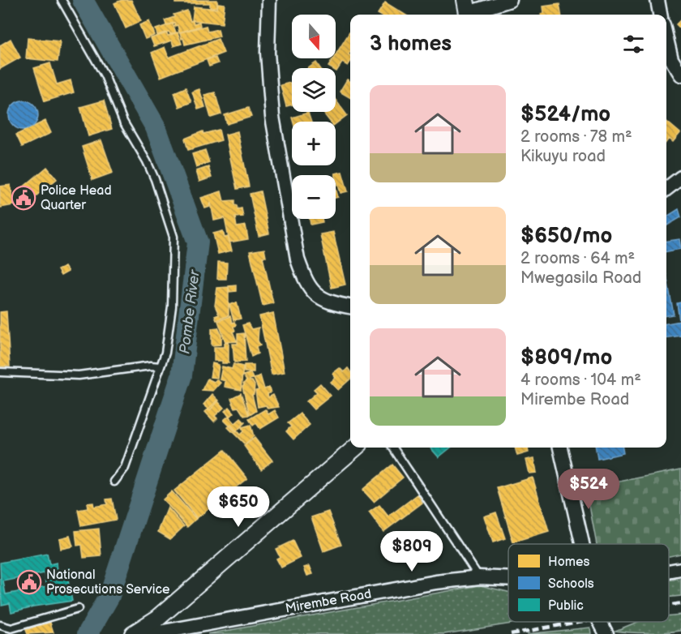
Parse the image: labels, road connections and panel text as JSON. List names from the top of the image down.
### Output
{
  "streets": {
    "street": ["Mirembe Road"]
  },
  "water": ["Pombe River"],
  "places": {
    "public building": ["Police Head Quarter", "National Prosecutions Service"]
  },
  "legend": ["Homes", "Schools", "Public"],
  "north": "bottom",
  "page": {
    "map_buttons": ["+", "−"],
    "heading": "3 homes",
    "list": [
      {
        "name": "$524/mo",
        "note": "2 rooms · 78 m² · Kikuyu road"
      },
      {
        "name": "$650/mo",
        "note": "2 rooms · 64 m² · Mwegasila Road"
      },
      {
        "name": "$809/mo",
        "note": "4 rooms · 104 m² · Mirembe Road"
      }
    ],
    "price": ["$524", "$650", "$809"]
  }
}
